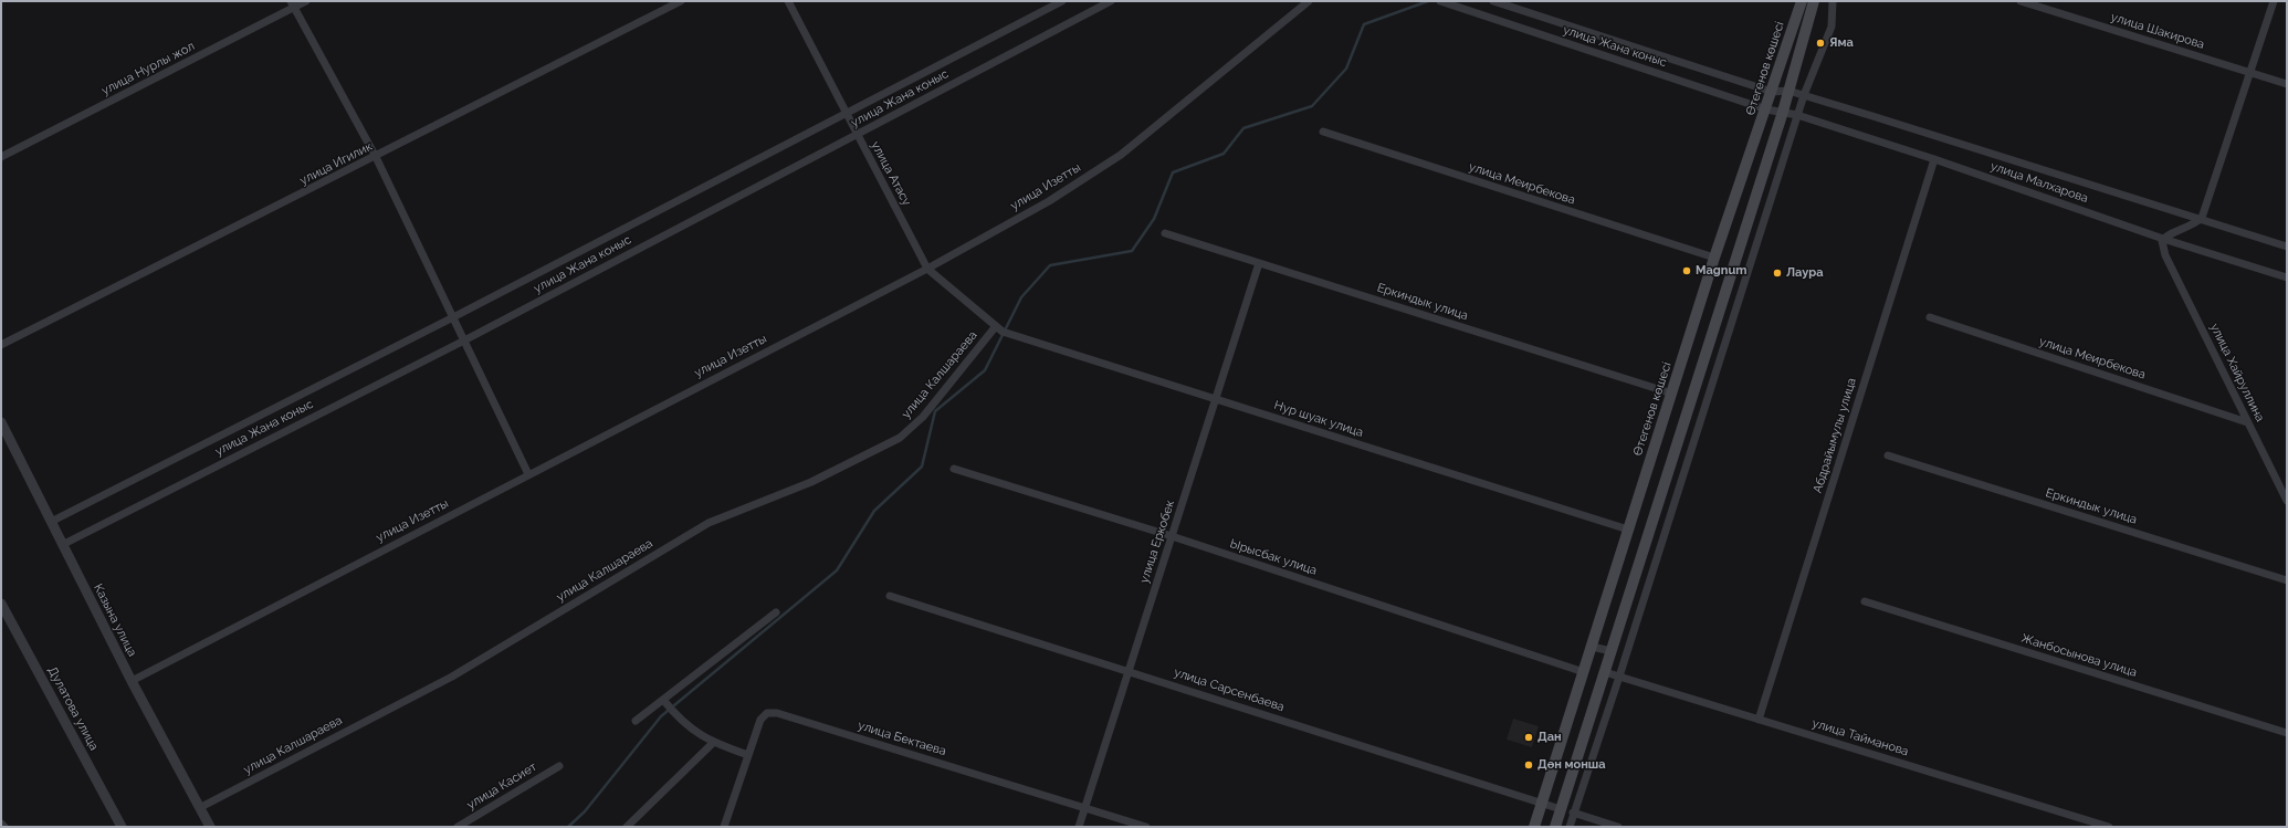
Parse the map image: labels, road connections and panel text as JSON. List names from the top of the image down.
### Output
{
  "streets": {
    "main road": ["Өтегенов көшесі"],
    "street": [
      "улица Шакирова",
      "улица Жана коныс",
      "улица Нурлы жол",
      "улица Игилик",
      "улица Атасу",
      "улица Малхарова",
      "улица Меирбекова",
      "улица Изетты",
      "Еркиндык улица",
      "улица Хайруллина",
      "улица Калшараева",
      "Нур шуак улица",
      "Абдрайымулы улица",
      "улица Еркобек",
      "Ырысбак улица",
      "Казына улица",
      "Жанбосынова улица",
      "улица Сарсенбаева",
      "Дулатова улица",
      "улица Тайманова",
      "улица Бектаева",
      "улица Касиет"
    ]
  },
  "crossings": [
    ["улица Жана коныс", "Өтегенов көшесі"],
    ["улица Жана коныс", "улица Атасу"],
    ["улица Жана коныс", "улица Малхарова"],
    ["улица Жана коныс", "Казына улица"],
    ["Өтегенов көшесі", "улица Меирбекова"],
    ["Өтегенов көшесі", "Еркиндык улица"],
    ["Өтегенов көшесі", "Нур шуак улица"],
    ["Өтегенов көшесі", "Ырысбак улица"],
    ["Өтегенов көшесі", "улица Сарсенбаева"],
    ["улица Атасу", "улица Изетты"],
    ["улица Атасу", "улица Калшараева"],
    ["улица Атасу", "Нур шуак улица"],
    ["улица Малхарова", "улица Хайруллина"],
    ["улица Малхарова", "Абдрайымулы улица"],
    ["улица Меирбекова", "улица Хайруллина"],
    ["улица Изетты", "Казына улица"],
    ["Еркиндык улица", "улица Еркобек"],
    ["улица Калшараева", "Казына улица"],
    ["Нур шуак улица", "улица Еркобек"],
    ["Абдрайымулы улица", "улица Тайманова"],
    ["улица Еркобек", "Ырысбак улица"],
    ["улица Еркобек", "улица Сарсенбаева"],
    ["улица Еркобек", "улица Бектаева"]
  ],
  "places": [
    "Яма",
    "Magnum",
    "Лаура",
    "Дан",
    "Дән монша"
  ]
}
